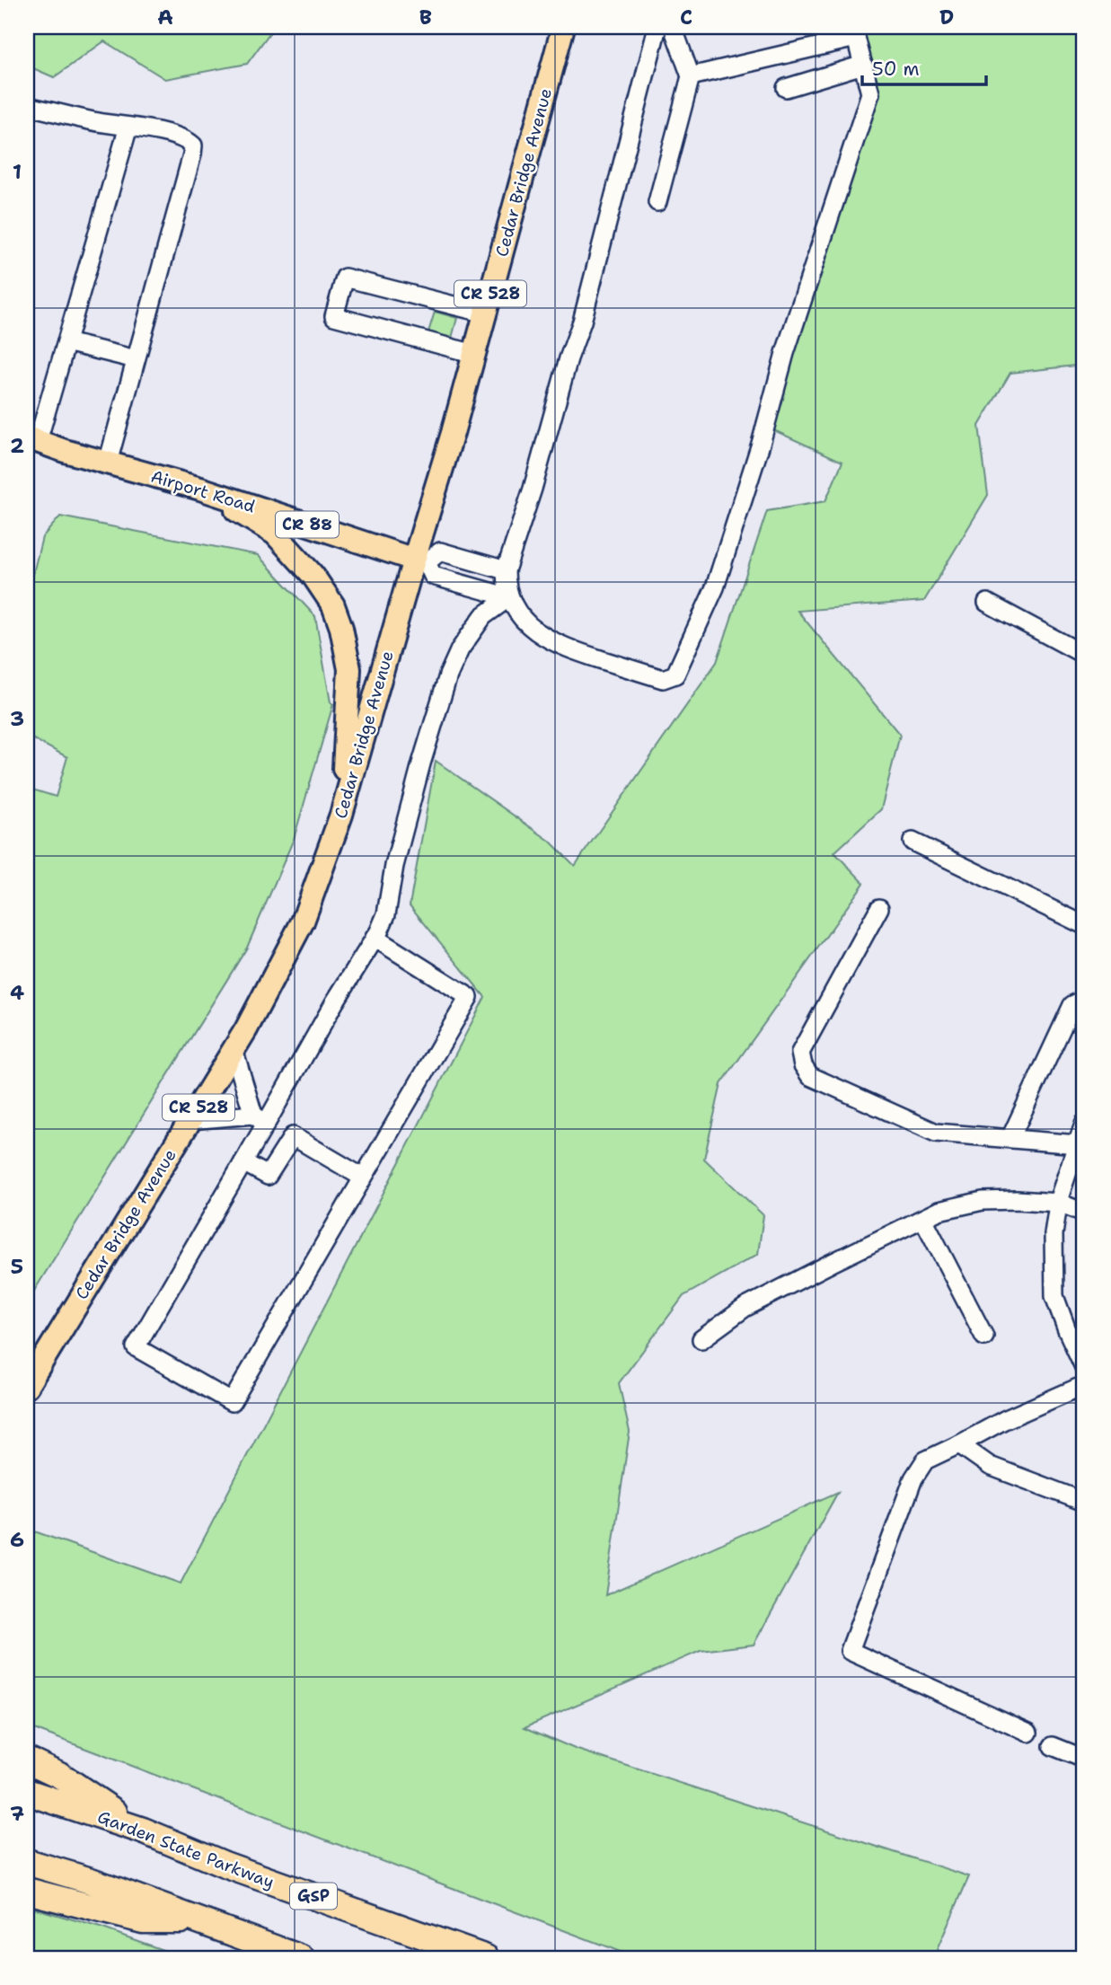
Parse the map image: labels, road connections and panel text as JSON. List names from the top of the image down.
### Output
{
  "streets": {
    "highway": ["Garden State Parkway", "GSP"],
    "main road": [
      "Cedar Bridge Avenue",
      "CR 528",
      "Airport Road",
      "CR 88"
    ]
  },
  "crossings": [
    ["Cedar Bridge Avenue", "Airport Road"]
  ],
  "scale_bar": "50 m",
  "grid": {
    "columns": [
      "A",
      "B",
      "C",
      "D"
    ],
    "rows": [
      "1",
      "2",
      "3",
      "4",
      "5",
      "6",
      "7"
    ]
  }
}
